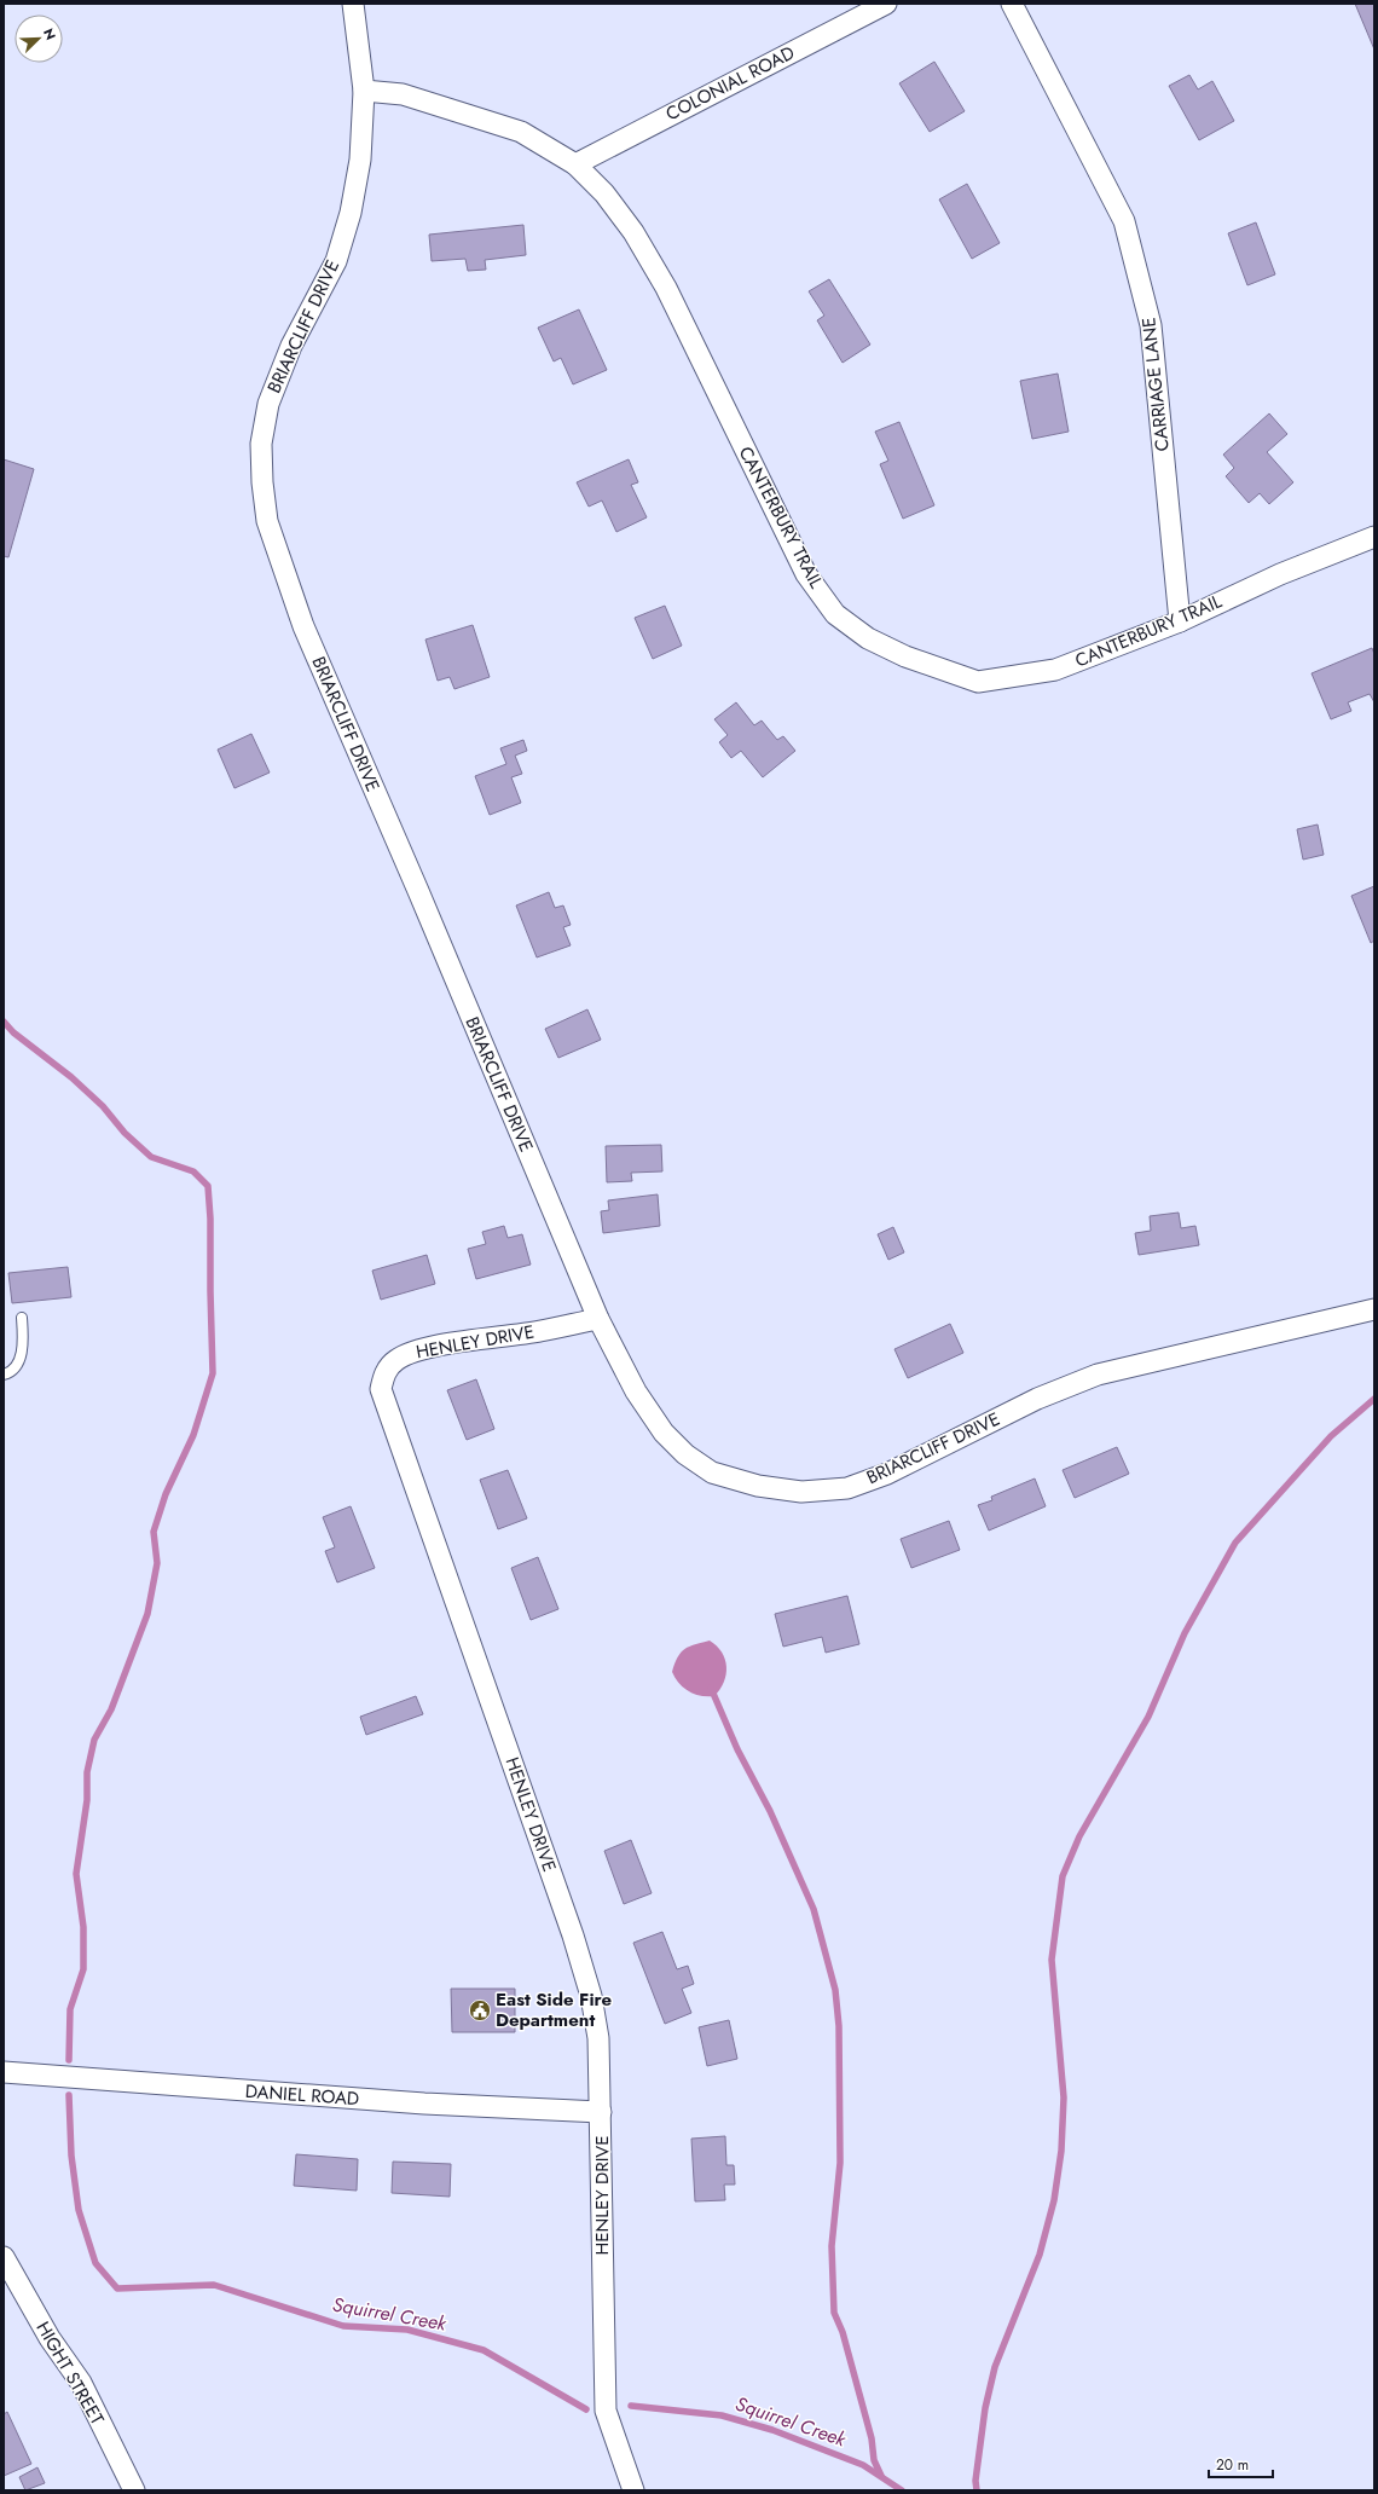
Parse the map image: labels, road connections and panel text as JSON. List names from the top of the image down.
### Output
{
  "streets": {
    "street": [
      "COLONIAL ROAD",
      "BRIARCLIFF DRIVE",
      "CARRIAGE LANE",
      "CANTERBURY TRAIL",
      "HENLEY DRIVE",
      "DANIEL ROAD",
      "HIGHT STREET"
    ]
  },
  "crossings": [
    ["COLONIAL ROAD", "CANTERBURY TRAIL"],
    ["BRIARCLIFF DRIVE", "CANTERBURY TRAIL"],
    ["BRIARCLIFF DRIVE", "HENLEY DRIVE"],
    ["CARRIAGE LANE", "CANTERBURY TRAIL"],
    ["HENLEY DRIVE", "DANIEL ROAD"]
  ],
  "water": ["Squirrel Creek"],
  "places": {
    "public building": ["East Side Fire Department"]
  },
  "scale_bar": "20 m",
  "north": "top right"
}
